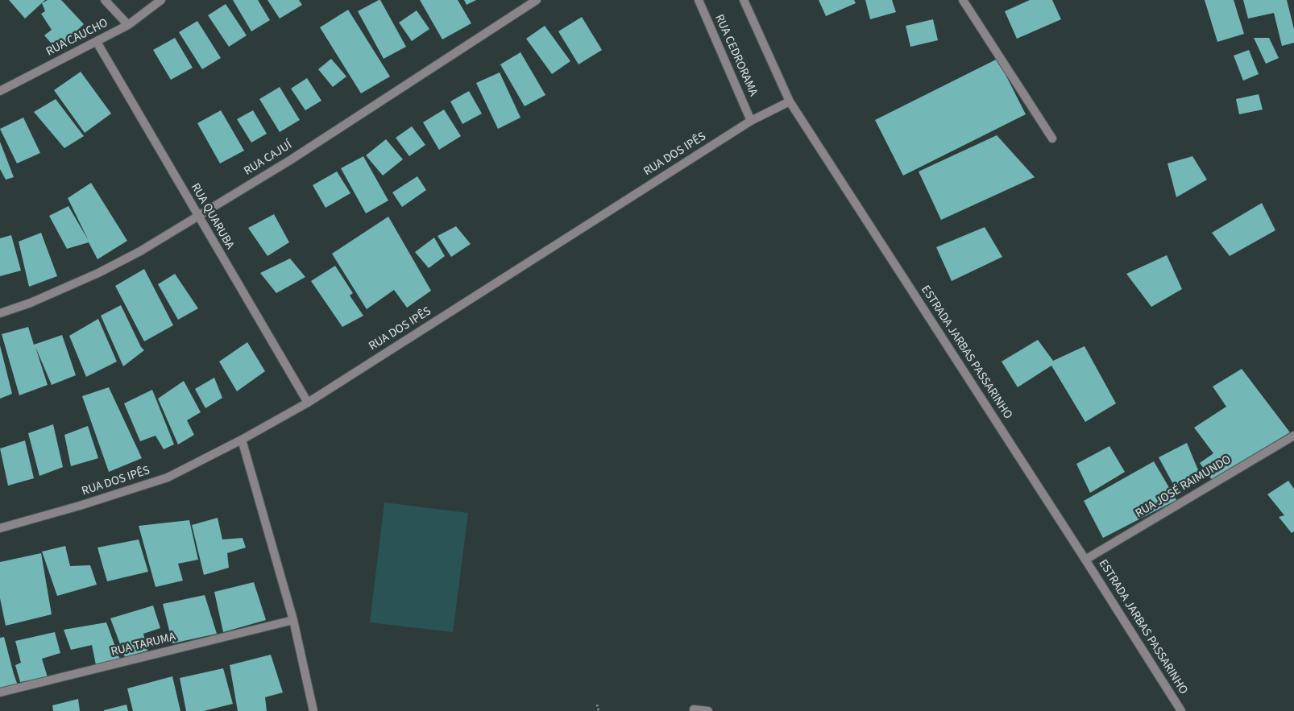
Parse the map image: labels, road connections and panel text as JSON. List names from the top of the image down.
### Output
{
  "streets": {
    "street": [
      "RUA CAUCHO",
      "RUA CEDRORAMA",
      "RUA DOS IPÊS",
      "RUA CAJUÍ",
      "RUA QUARUBA",
      "ESTRADA JARBAS PASSARINHO",
      "RUA JOSÉ RAIMUNDO",
      "RUA TARUMA"
    ]
  },
  "crossings": [
    ["RUA CAUCHO", "RUA QUARUBA"],
    ["RUA CEDRORAMA", "RUA DOS IPÊS"],
    ["RUA DOS IPÊS", "RUA QUARUBA"],
    ["RUA DOS IPÊS", "ESTRADA JARBAS PASSARINHO"],
    ["RUA CAJUÍ", "RUA QUARUBA"],
    ["ESTRADA JARBAS PASSARINHO", "RUA JOSÉ RAIMUNDO"]
  ]
}
